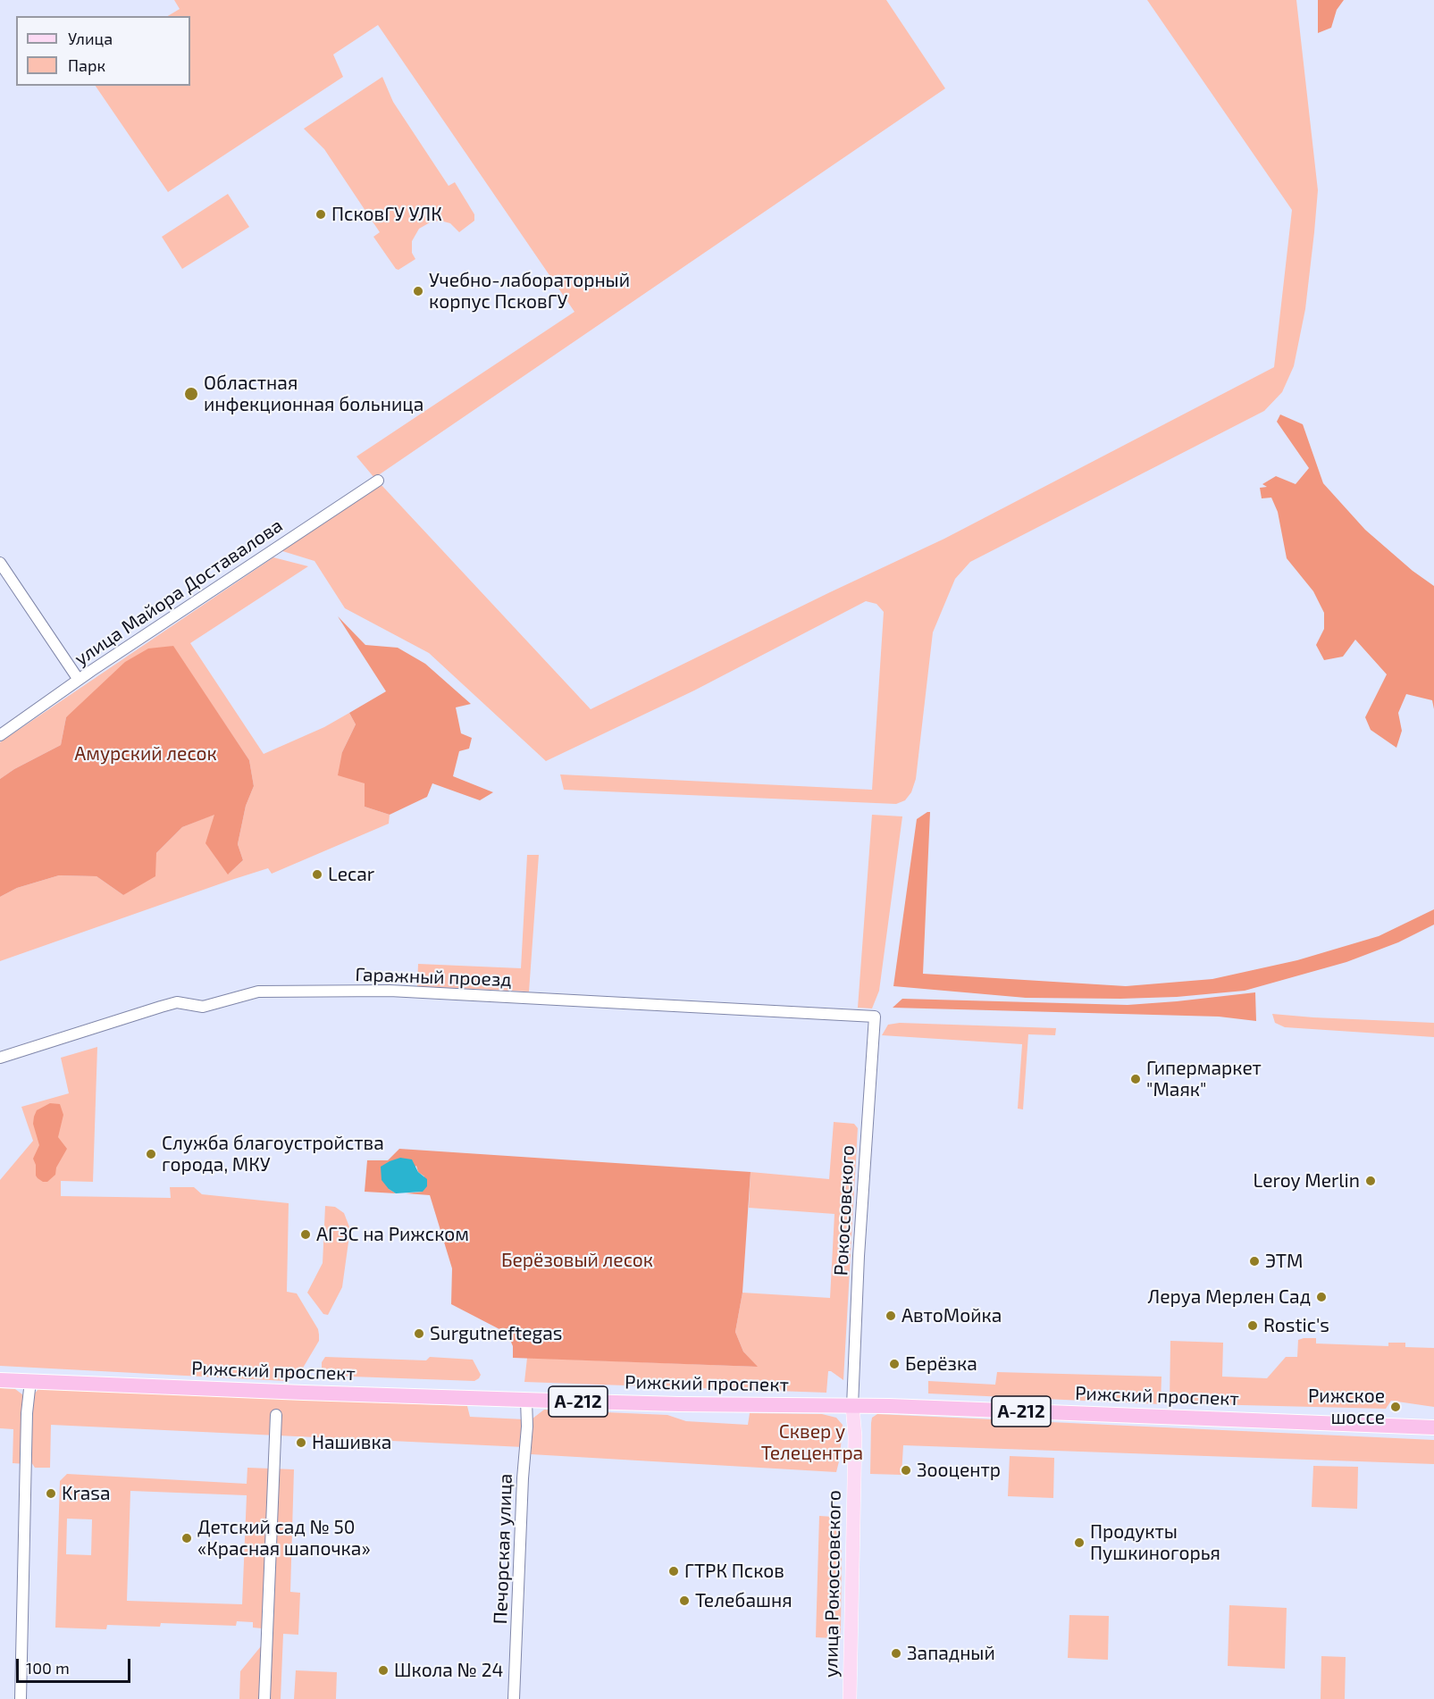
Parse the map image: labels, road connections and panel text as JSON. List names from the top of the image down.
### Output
{
  "streets": {
    "highway": ["Рижский проспект", "А-212"],
    "main road": ["улица Рокоссовского"],
    "street": [
      "улица Майора Доставалова",
      "Гаражный проезд",
      "Рокоссовского",
      "Печорская улица"
    ]
  },
  "crossings": [
    ["Гаражный проезд", "Рокоссовского"],
    ["Рокоссовского", "Рижский проспект"],
    ["Рокоссовского", "улица Рокоссовского"],
    ["Рижский проспект", "Печорская улица"],
    ["Рижский проспект", "улица Рокоссовского"]
  ],
  "parks": ["Амурский лесок", "Берёзовый лесок", "Сквер у Телецентра"],
  "places": [
    "ПсковГУ УЛК",
    "Учебно-лабораторный корпус ПсковГУ",
    "Областная инфекционная больница",
    "Lecar",
    "Гипермаркет \"Маяк\"",
    "Служба благоустройства города, МКУ",
    "Leroy Merlin",
    "АГЗС на Рижском",
    "ЭТМ",
    "Леруа Мерлен Сад",
    "АвтоМойка",
    "Rostic's",
    "Surgutneftegas",
    "Берёзка",
    "Рижское шоссе",
    "Нашивка",
    "Зооцентр",
    "Krasa",
    "Детский сад № 50 «Красная шапочка»",
    "Продукты Пушкиногорья",
    "ГТРК Псков",
    "Телебашня",
    "Западный",
    "Школа № 24"
  ],
  "legend": ["Улица", "Парк"],
  "scale_bar": "100 m"
}
